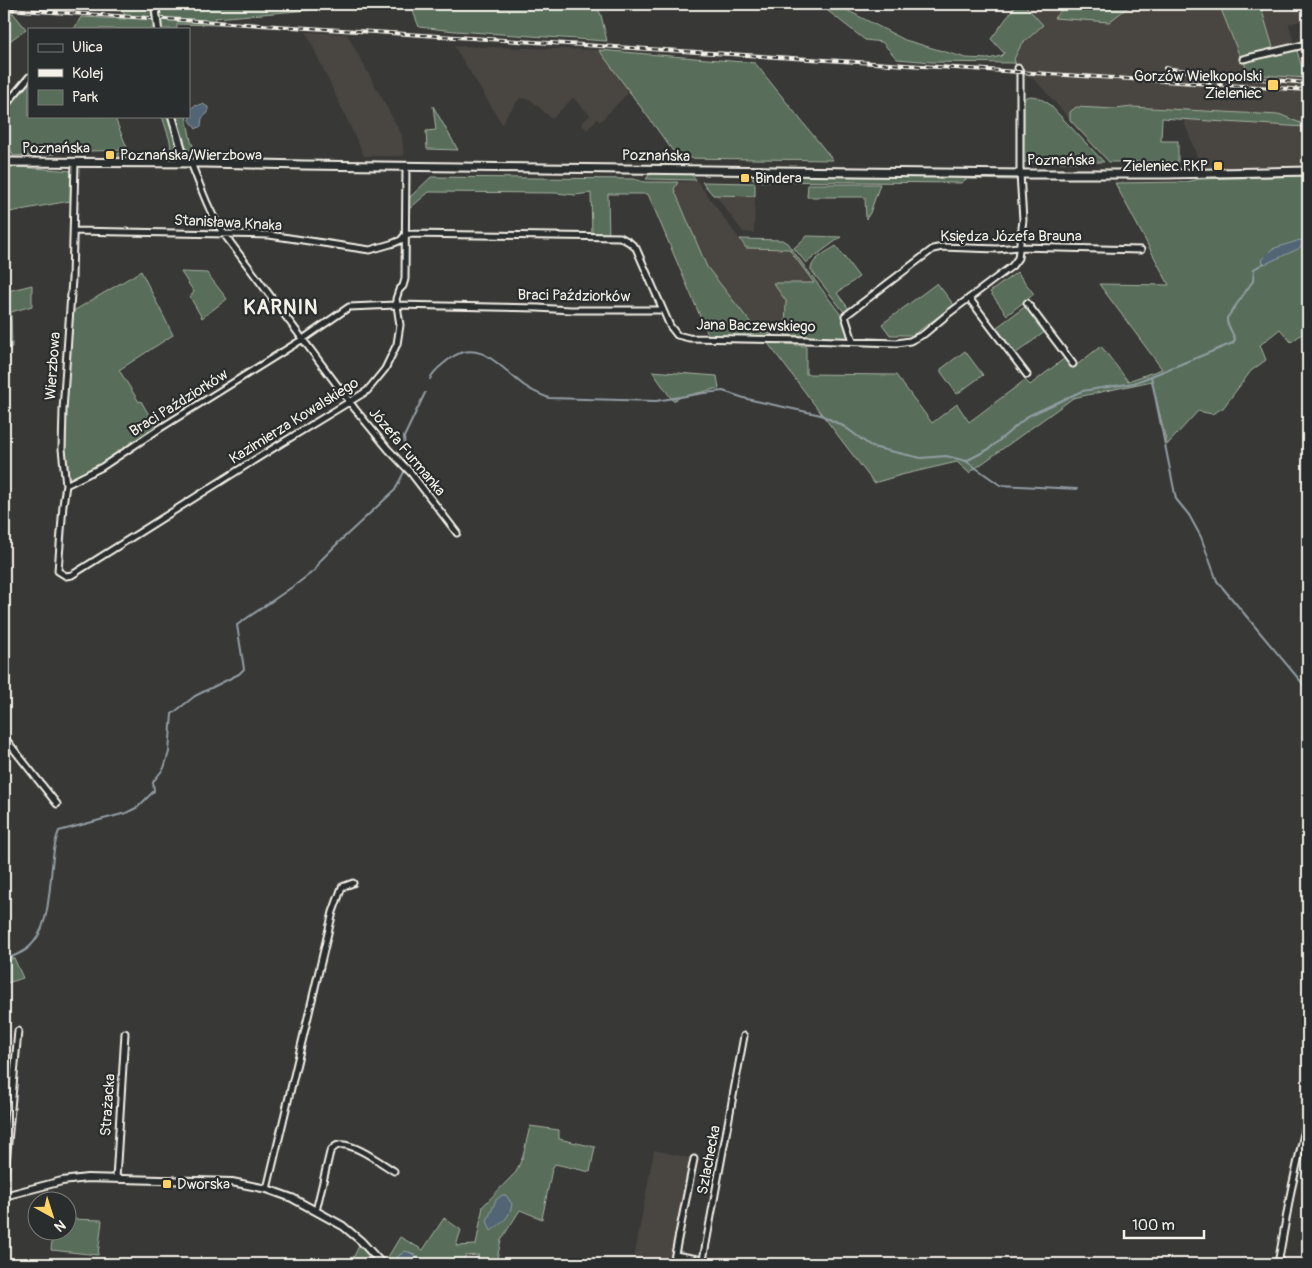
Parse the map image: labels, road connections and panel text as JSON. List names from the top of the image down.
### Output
{
  "streets": {
    "main road": ["Poznańska"],
    "street": [
      "Stanisława Knaka",
      "Księdza Józefa Brauna",
      "Braci Paździorków",
      "Jana Baczewskiego",
      "Wierzbowa",
      "Kazimierza Kowalskiego",
      "Józefa Furmanka",
      "Strażacka",
      "Szlachecka"
    ]
  },
  "crossings": [
    ["Poznańska", "Jana Baczewskiego"],
    ["Poznańska", "Wierzbowa"],
    ["Poznańska", "Kazimierza Kowalskiego"],
    ["Poznańska", "Józefa Furmanka"],
    ["Stanisława Knaka", "Jana Baczewskiego"],
    ["Stanisława Knaka", "Wierzbowa"],
    ["Stanisława Knaka", "Kazimierza Kowalskiego"],
    ["Stanisława Knaka", "Józefa Furmanka"],
    ["Księdza Józefa Brauna", "Jana Baczewskiego"],
    ["Braci Paździorków", "Jana Baczewskiego"],
    ["Braci Paździorków", "Wierzbowa"],
    ["Braci Paździorków", "Kazimierza Kowalskiego"],
    ["Braci Paździorków", "Józefa Furmanka"],
    ["Jana Baczewskiego", "Kazimierza Kowalskiego"],
    ["Wierzbowa", "Kazimierza Kowalskiego"],
    ["Kazimierza Kowalskiego", "Józefa Furmanka"]
  ],
  "districts": ["KARNIN"],
  "places": {
    "transit": [
      "Gorzów Wielkopolski Zieleniec",
      "Poznańska/Wierzbowa",
      "Zieleniec PKP",
      "Bindera",
      "Dworska"
    ]
  },
  "legend": ["Ulica", "Kolej", "Park"],
  "scale_bar": "100 m",
  "north": "bottom right"
}
